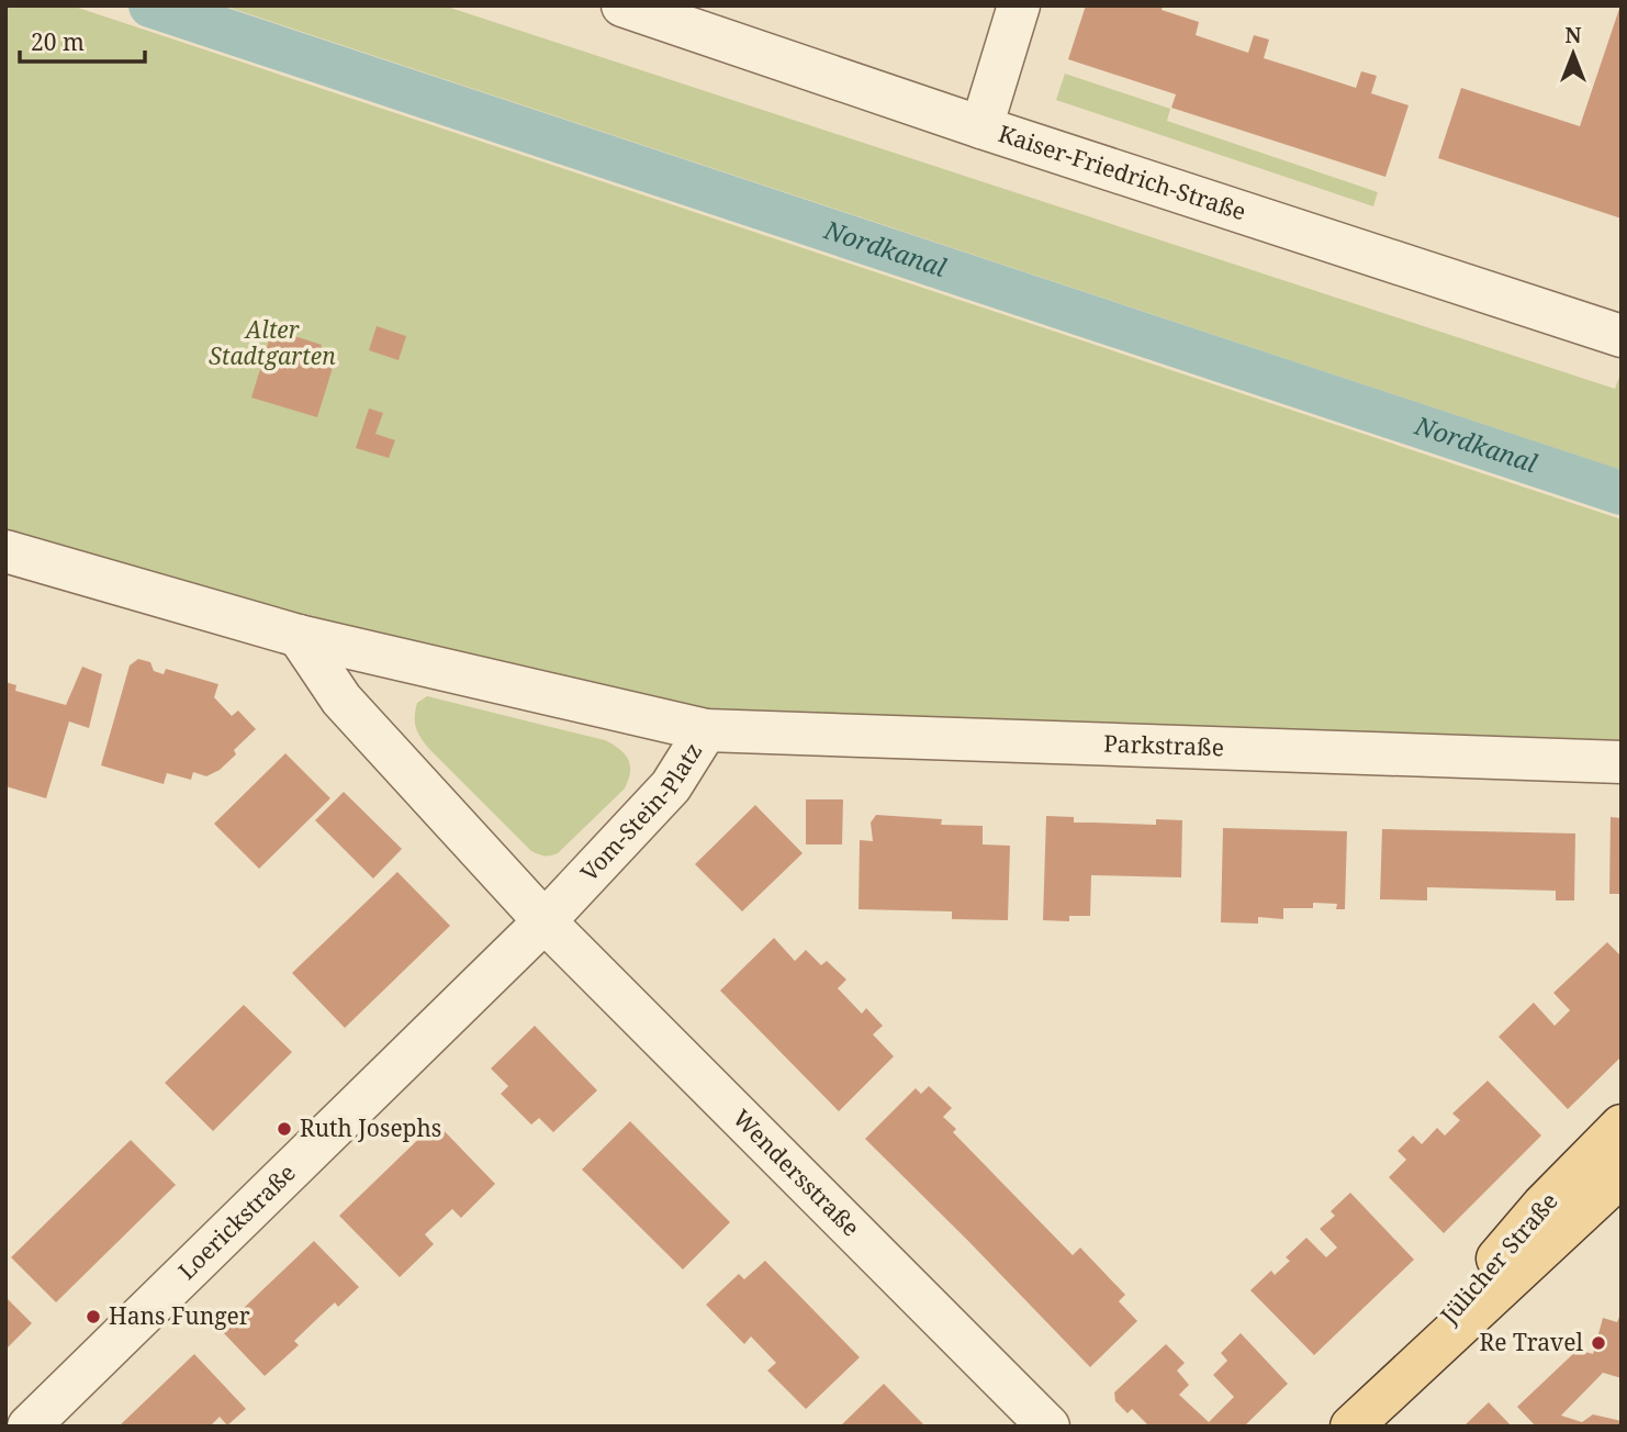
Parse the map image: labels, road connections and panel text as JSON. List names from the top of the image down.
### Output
{
  "streets": {
    "main road": ["Jülicher Straße"],
    "street": [
      "Kaiser-Friedrich-Straße",
      "Parkstraße",
      "Vom-Stein-Platz",
      "Wendersstraße",
      "Loerickstraße"
    ]
  },
  "crossings": [
    ["Parkstraße", "Vom-Stein-Platz"],
    ["Vom-Stein-Platz", "Wendersstraße"],
    ["Vom-Stein-Platz", "Loerickstraße"],
    ["Wendersstraße", "Loerickstraße"]
  ],
  "water": ["Nordkanal"],
  "parks": ["Alter Stadtgarten"],
  "places": ["Ruth Josephs", "Hans Funger", "Re Travel"],
  "scale_bar": "20 m",
  "north": "top"
}
